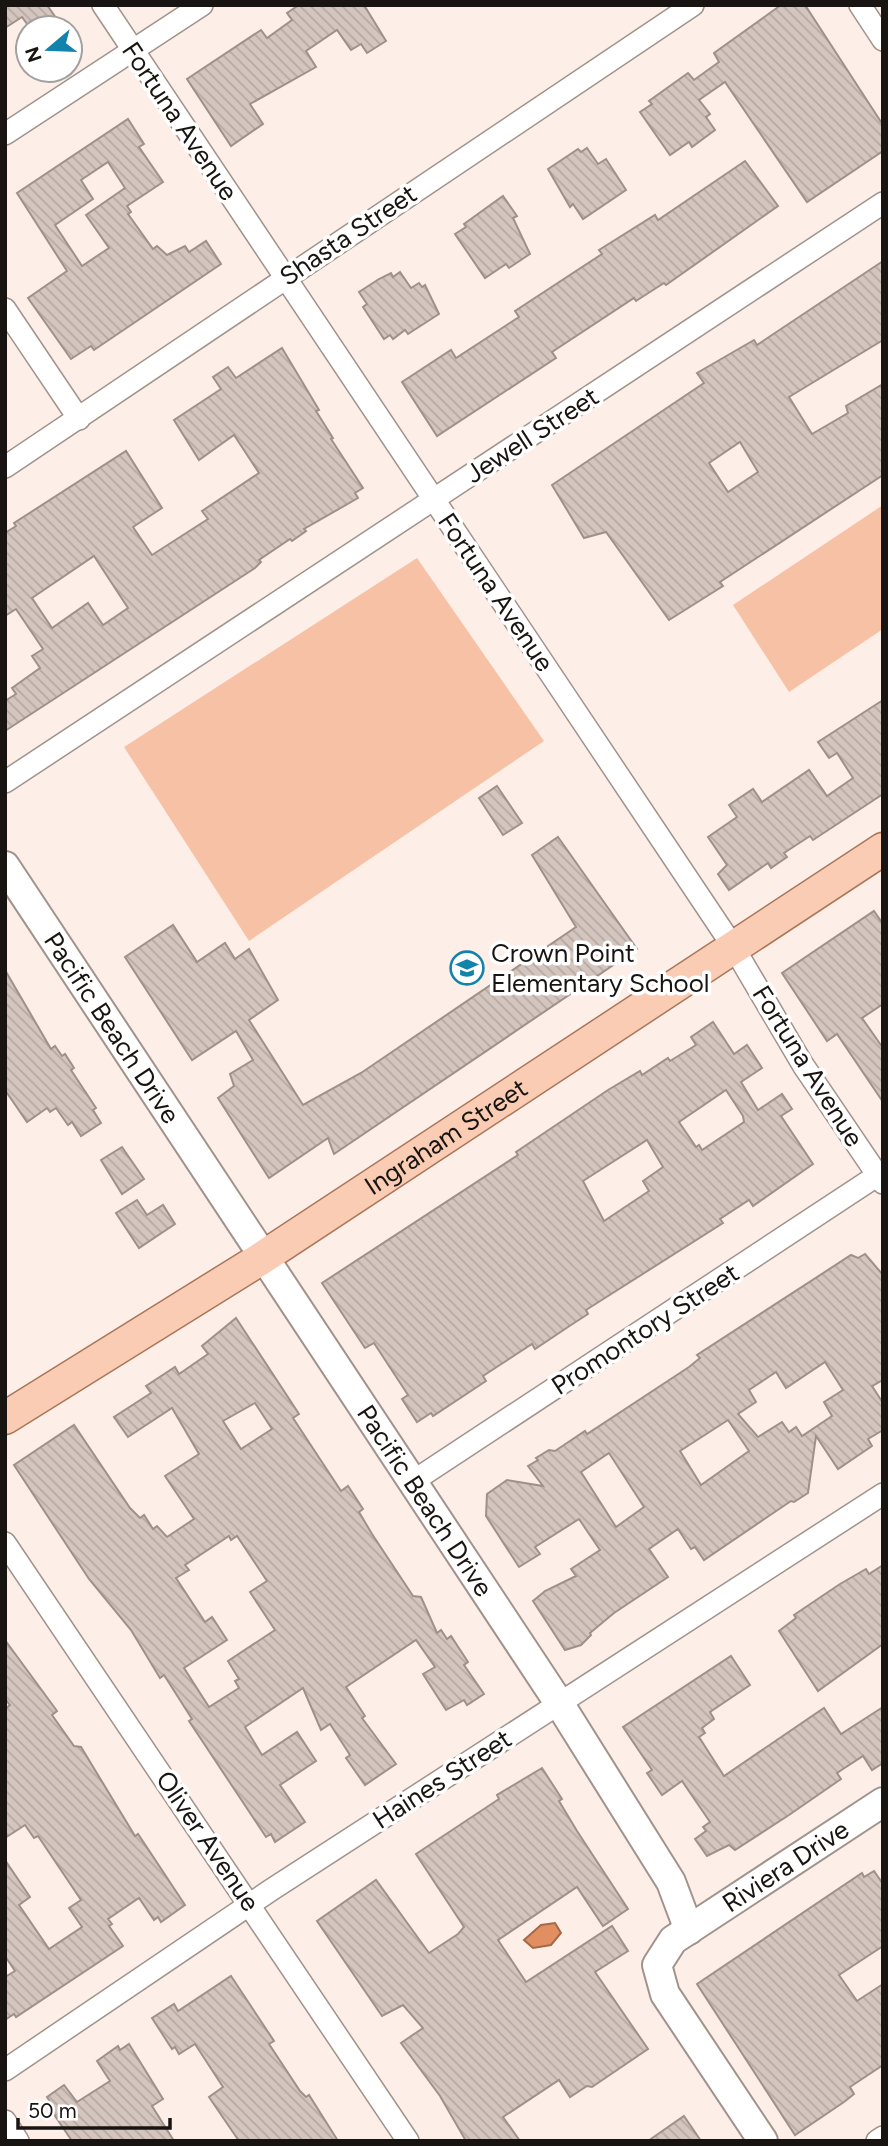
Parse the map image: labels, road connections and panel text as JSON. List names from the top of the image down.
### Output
{
  "streets": {
    "main road": ["Ingraham Street"],
    "street": [
      "Fortuna Avenue",
      "Shasta Street",
      "Jewell Street",
      "Pacific Beach Drive",
      "Promontory Street",
      "Haines Street",
      "Oliver Avenue",
      "Riviera Drive"
    ]
  },
  "crossings": [
    ["Fortuna Avenue", "Shasta Street"],
    ["Fortuna Avenue", "Jewell Street"],
    ["Fortuna Avenue", "Ingraham Street"],
    ["Fortuna Avenue", "Promontory Street"],
    ["Pacific Beach Drive", "Ingraham Street"],
    ["Pacific Beach Drive", "Promontory Street"],
    ["Pacific Beach Drive", "Haines Street"],
    ["Pacific Beach Drive", "Riviera Drive"],
    ["Haines Street", "Oliver Avenue"]
  ],
  "places": {
    "school or university": ["Crown Point Elementary School"]
  },
  "scale_bar": "50 m",
  "north": "left"
}
